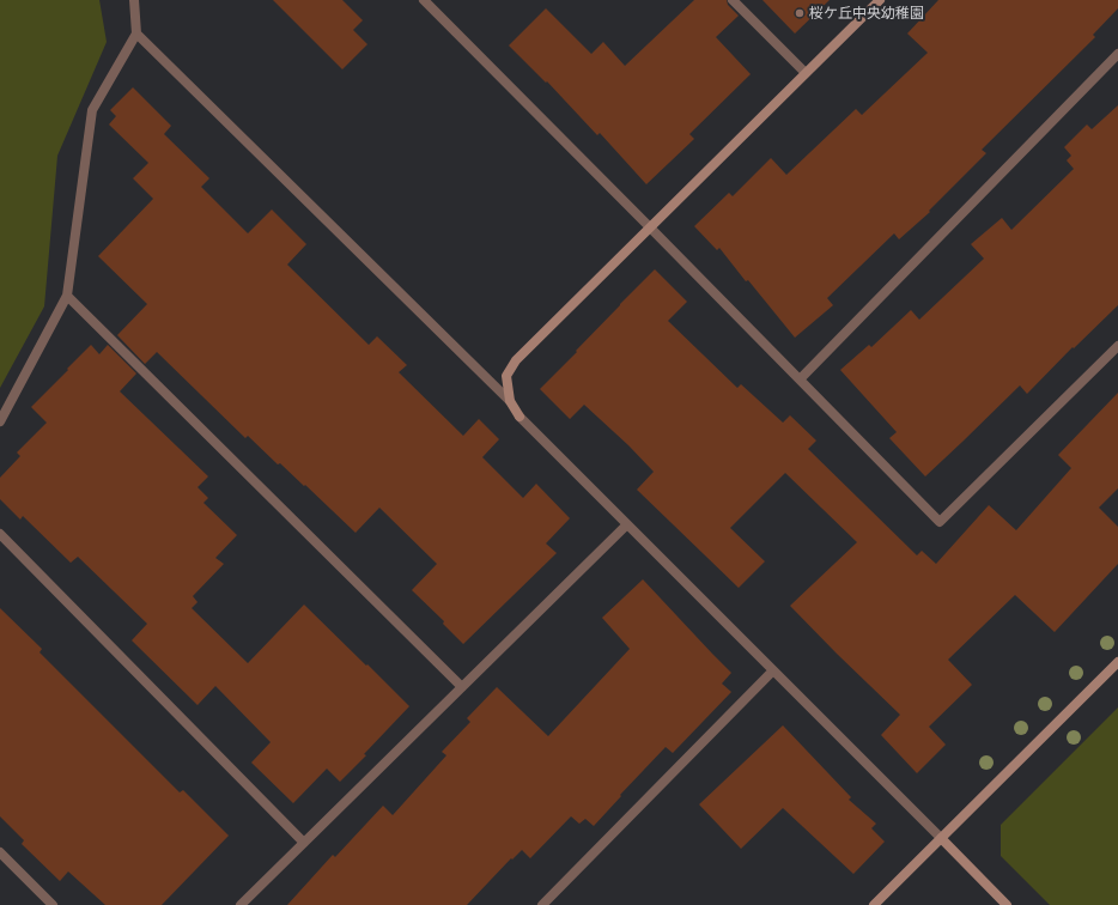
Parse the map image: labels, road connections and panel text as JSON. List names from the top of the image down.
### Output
{
  "places": ["桜ケ丘中央幼稚園"]
}
